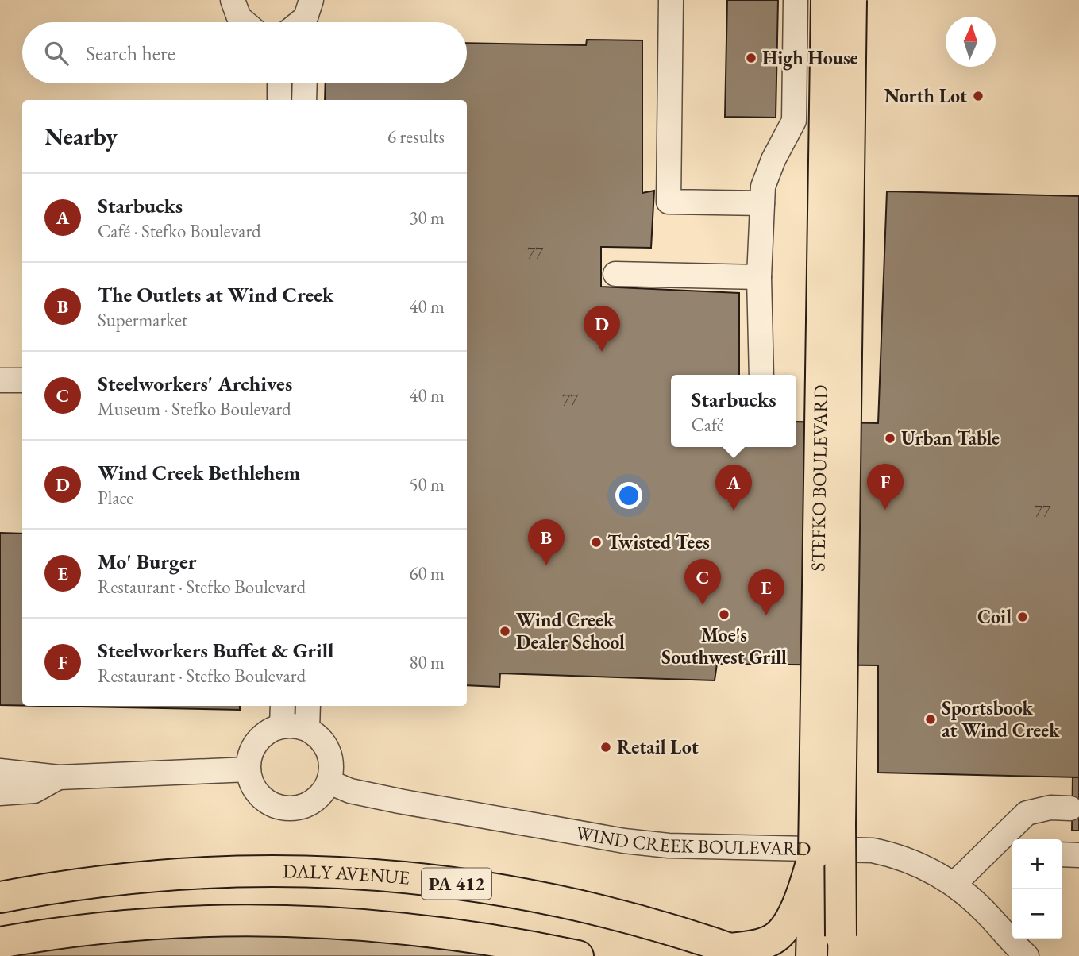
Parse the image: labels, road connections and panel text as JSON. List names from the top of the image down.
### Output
{
  "streets": {
    "main road": ["STEFKO BOULEVARD", "DALY AVENUE", "PA 412"],
    "street": ["WIND CREEK BOULEVARD"]
  },
  "places": [
    "High House",
    "North Lot",
    "Urban Table",
    "Twisted Tees",
    "Moe's Southwest Grill",
    "Coil",
    "Wind Creek Dealer School",
    "Sportsbook at Wind Creek",
    "Retail Lot"
  ],
  "house_numbers": ["77", "77", "77"],
  "north": "top",
  "page": {
    "search": "Search here",
    "heading": ["Nearby", "6 results"],
    "list": [
      {
        "mark": "A",
        "name": "Starbucks",
        "note": "Café · Stefko Boulevard",
        "value": "30 m"
      },
      {
        "mark": "B",
        "name": "The Outlets at Wind Creek",
        "note": "Supermarket",
        "value": "40 m"
      },
      {
        "mark": "C",
        "name": "Steelworkers' Archives",
        "note": "Museum · Stefko Boulevard",
        "value": "40 m"
      },
      {
        "mark": "D",
        "name": "Wind Creek Bethlehem",
        "note": "Place",
        "value": "50 m"
      },
      {
        "mark": "E",
        "name": "Mo' Burger",
        "note": "Restaurant · Stefko Boulevard",
        "value": "60 m"
      },
      {
        "mark": "F",
        "name": "Steelworkers Buffet & Grill",
        "note": "Restaurant · Stefko Boulevard",
        "value": "80 m"
      }
    ],
    "pins": [
      "D",
      "F",
      "A",
      "B",
      "C",
      "E"
    ],
    "popup": ["Starbucks", "Café"],
    "map_buttons": ["+", "−"]
  }
}
